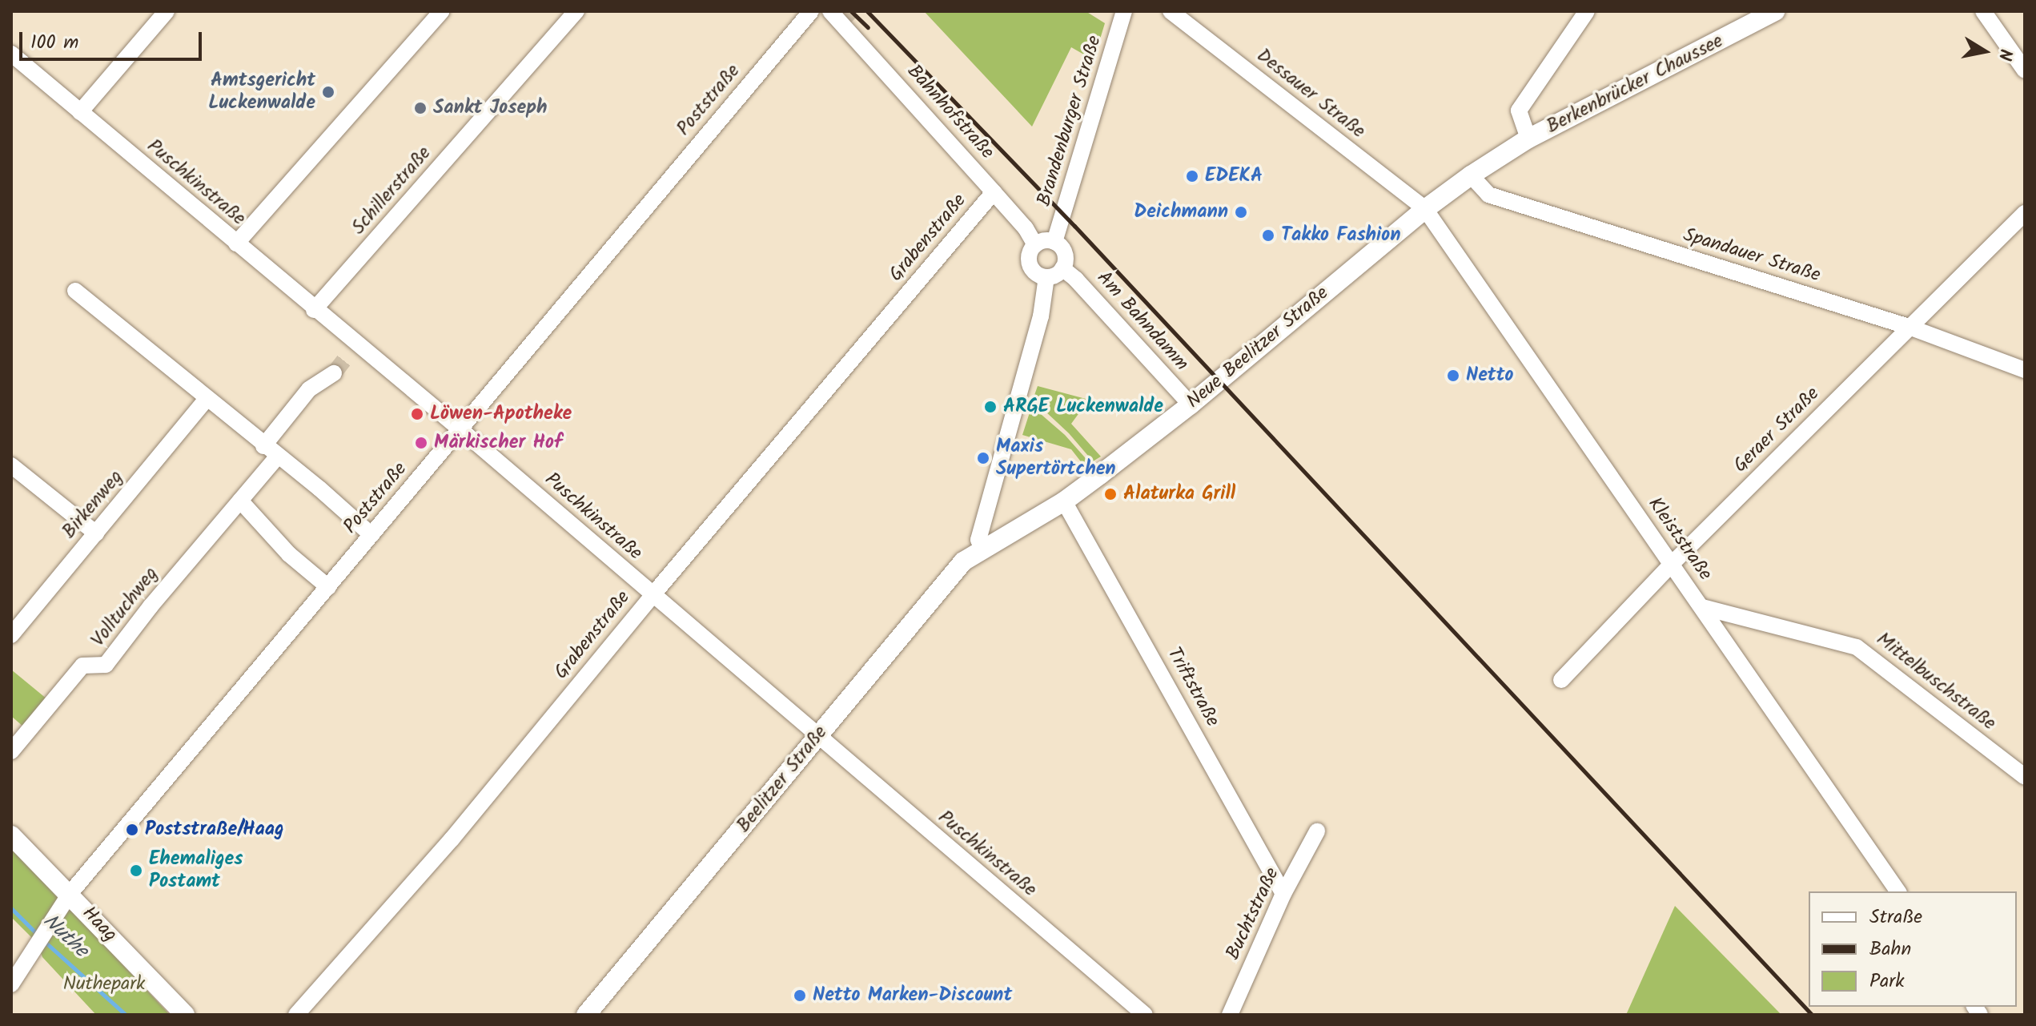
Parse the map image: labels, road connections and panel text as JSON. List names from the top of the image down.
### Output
{
  "streets": {
    "main road": [
      "Berkenbrücker Chaussee",
      "Neue Beelitzer Straße",
      "Beelitzer Straße",
      "Haag"
    ],
    "street": [
      "Dessauer Straße",
      "Poststraße",
      "Bahnhofstraße",
      "Brandenburger Straße",
      "Puschkinstraße",
      "Schillerstraße",
      "Grabenstraße",
      "Spandauer Straße",
      "Am Bahndamm",
      "Geraer Straße",
      "Birkenweg",
      "Kleiststraße",
      "Volltuchweg",
      "Mittelbuschstraße",
      "Triftstraße",
      "Buchtstraße"
    ]
  },
  "crossings": [
    ["Berkenbrücker Chaussee", "Neue Beelitzer Straße"],
    ["Dessauer Straße", "Neue Beelitzer Straße"],
    ["Dessauer Straße", "Kleiststraße"],
    ["Poststraße", "Puschkinstraße"],
    ["Poststraße", "Haag"],
    ["Bahnhofstraße", "Brandenburger Straße"],
    ["Bahnhofstraße", "Grabenstraße"],
    ["Bahnhofstraße", "Am Bahndamm"],
    ["Brandenburger Straße", "Am Bahndamm"],
    ["Puschkinstraße", "Schillerstraße"],
    ["Puschkinstraße", "Grabenstraße"],
    ["Puschkinstraße", "Beelitzer Straße"],
    ["Spandauer Straße", "Neue Beelitzer Straße"],
    ["Spandauer Straße", "Geraer Straße"],
    ["Am Bahndamm", "Neue Beelitzer Straße"],
    ["Neue Beelitzer Straße", "Kleiststraße"],
    ["Neue Beelitzer Straße", "Triftstraße"],
    ["Neue Beelitzer Straße", "Beelitzer Straße"],
    ["Geraer Straße", "Kleiststraße"],
    ["Kleiststraße", "Mittelbuschstraße"],
    ["Triftstraße", "Buchtstraße"]
  ],
  "water": ["Nuthe"],
  "parks": ["Nuthepark"],
  "places": [
    "Amtsgericht Luckenwalde",
    "Sankt Joseph",
    "EDEKA",
    "Deichmann",
    "Takko Fashion",
    "Netto",
    "ARGE Luckenwalde",
    "Löwen-Apotheke",
    "Märkischer Hof",
    "Maxis Supertörtchen",
    "Alaturka Grill",
    "Poststraße/Haag",
    "Ehemaliges Postamt",
    "Netto Marken-Discount"
  ],
  "legend": ["Straße", "Bahn", "Park"],
  "scale_bar": "100 m",
  "north": "right"
}
